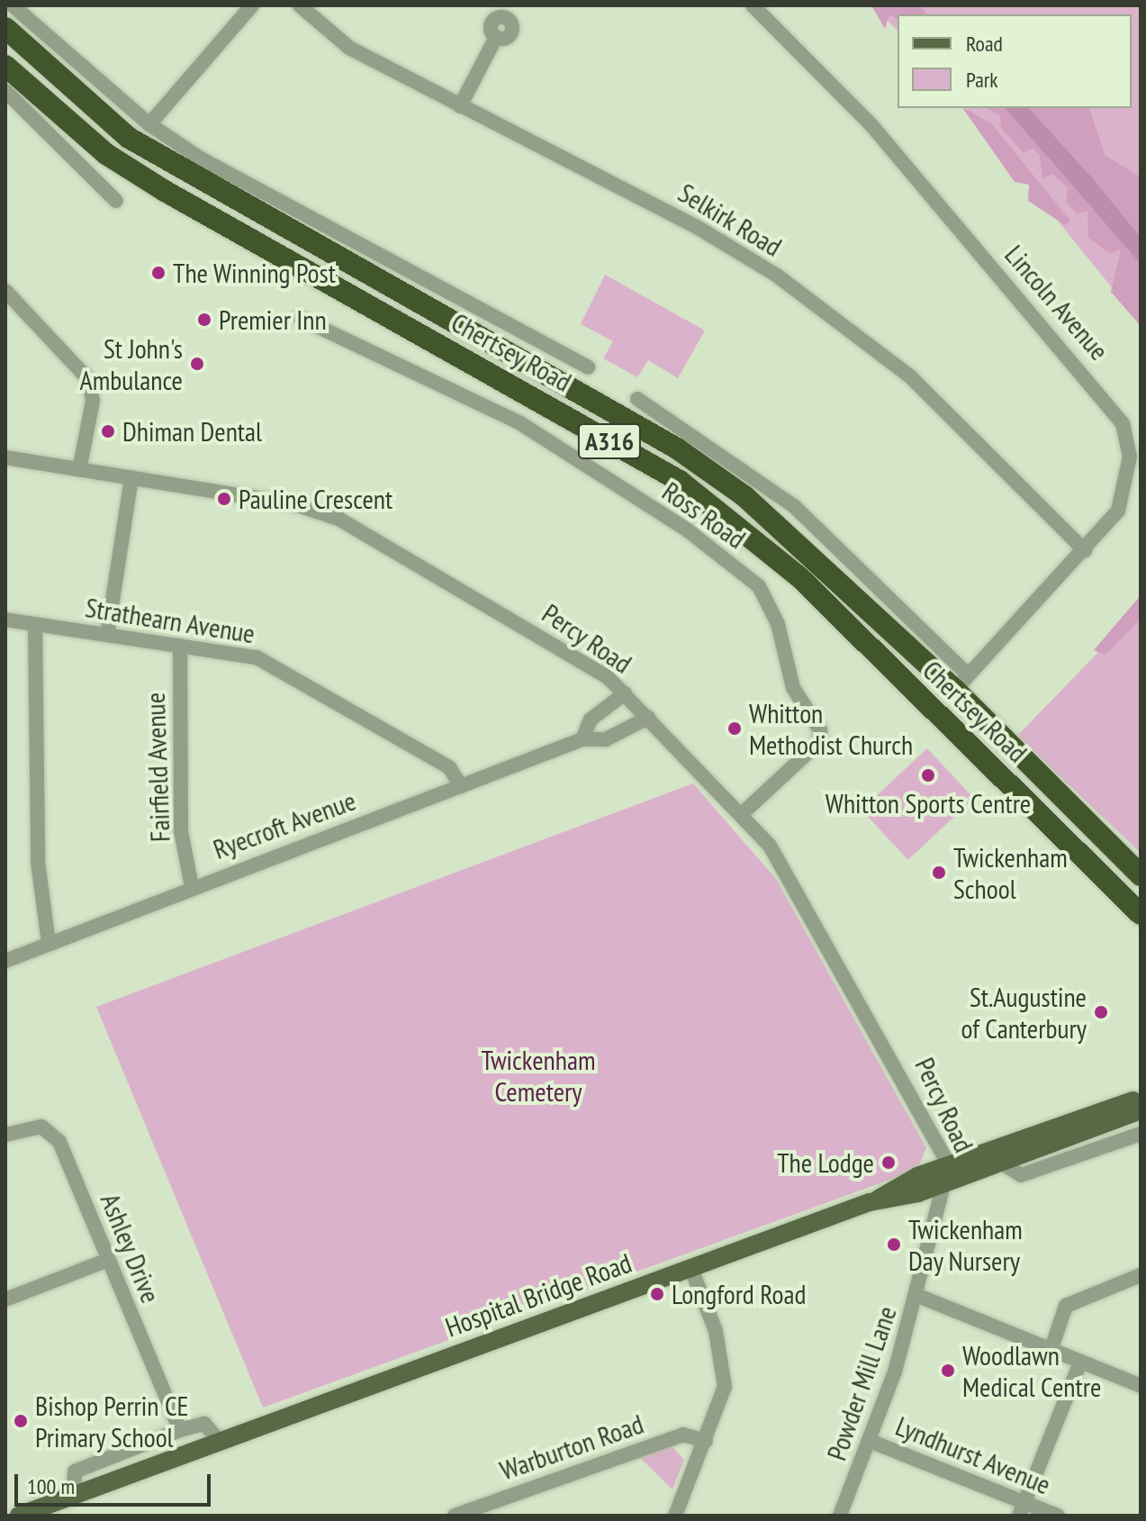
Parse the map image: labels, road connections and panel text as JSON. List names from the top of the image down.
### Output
{
  "streets": {
    "highway": ["Chertsey Road", "A316"],
    "main road": ["Hospital Bridge Road"],
    "street": [
      "Selkirk Road",
      "Lincoln Avenue",
      "Ross Road",
      "Strathearn Avenue",
      "Percy Road",
      "Fairfield Avenue",
      "Ryecroft Avenue",
      "Ashley Drive",
      "Powder Mill Lane",
      "Warburton Road",
      "Lyndhurst Avenue"
    ]
  },
  "crossings": [
    ["Selkirk Road", "Lincoln Avenue"],
    ["Lincoln Avenue", "Chertsey Road"],
    ["Ross Road", "Percy Road"],
    ["Strathearn Avenue", "Fairfield Avenue"],
    ["Strathearn Avenue", "Ryecroft Avenue"],
    ["Percy Road", "Ryecroft Avenue"],
    ["Percy Road", "Hospital Bridge Road"],
    ["Percy Road", "Powder Mill Lane"],
    ["Fairfield Avenue", "Ryecroft Avenue"],
    ["Hospital Bridge Road", "Powder Mill Lane"],
    ["Powder Mill Lane", "Lyndhurst Avenue"]
  ],
  "parks": ["Twickenham Cemetery"],
  "places": [
    "The Winning Post",
    "Premier Inn",
    "St John's Ambulance",
    "Dhiman Dental",
    "Pauline Crescent",
    "Whitton Methodist Church",
    "Whitton Sports Centre",
    "Twickenham School",
    "St.Augustine of Canterbury",
    "The Lodge",
    "Twickenham Day Nursery",
    "Longford Road",
    "Woodlawn Medical Centre",
    "Bishop Perrin CE Primary School"
  ],
  "legend": ["Road", "Park"],
  "scale_bar": "100 m"
}
